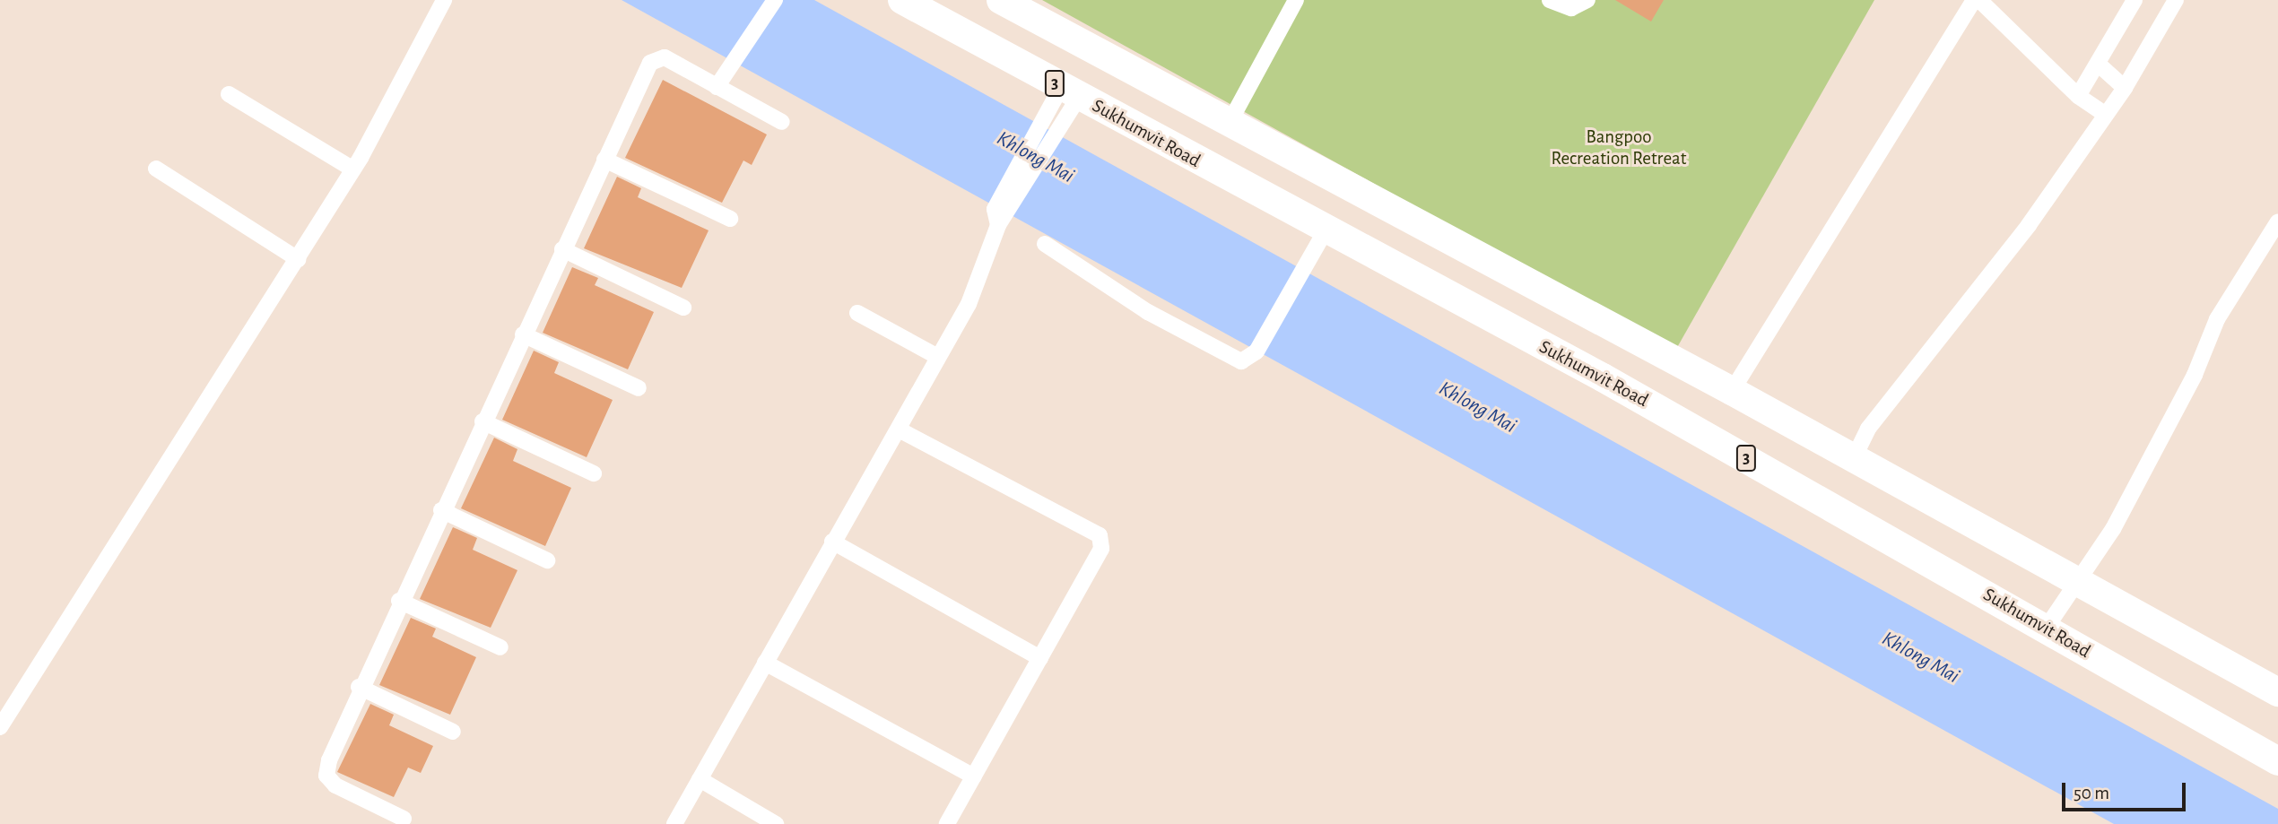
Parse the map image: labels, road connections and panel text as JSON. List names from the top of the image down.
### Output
{
  "streets": {
    "highway": ["3", "Sukhumvit Road"]
  },
  "water": ["Khlong Mai"],
  "parks": ["Bangpoo Recreation Retreat"],
  "scale_bar": "50 m"
}
